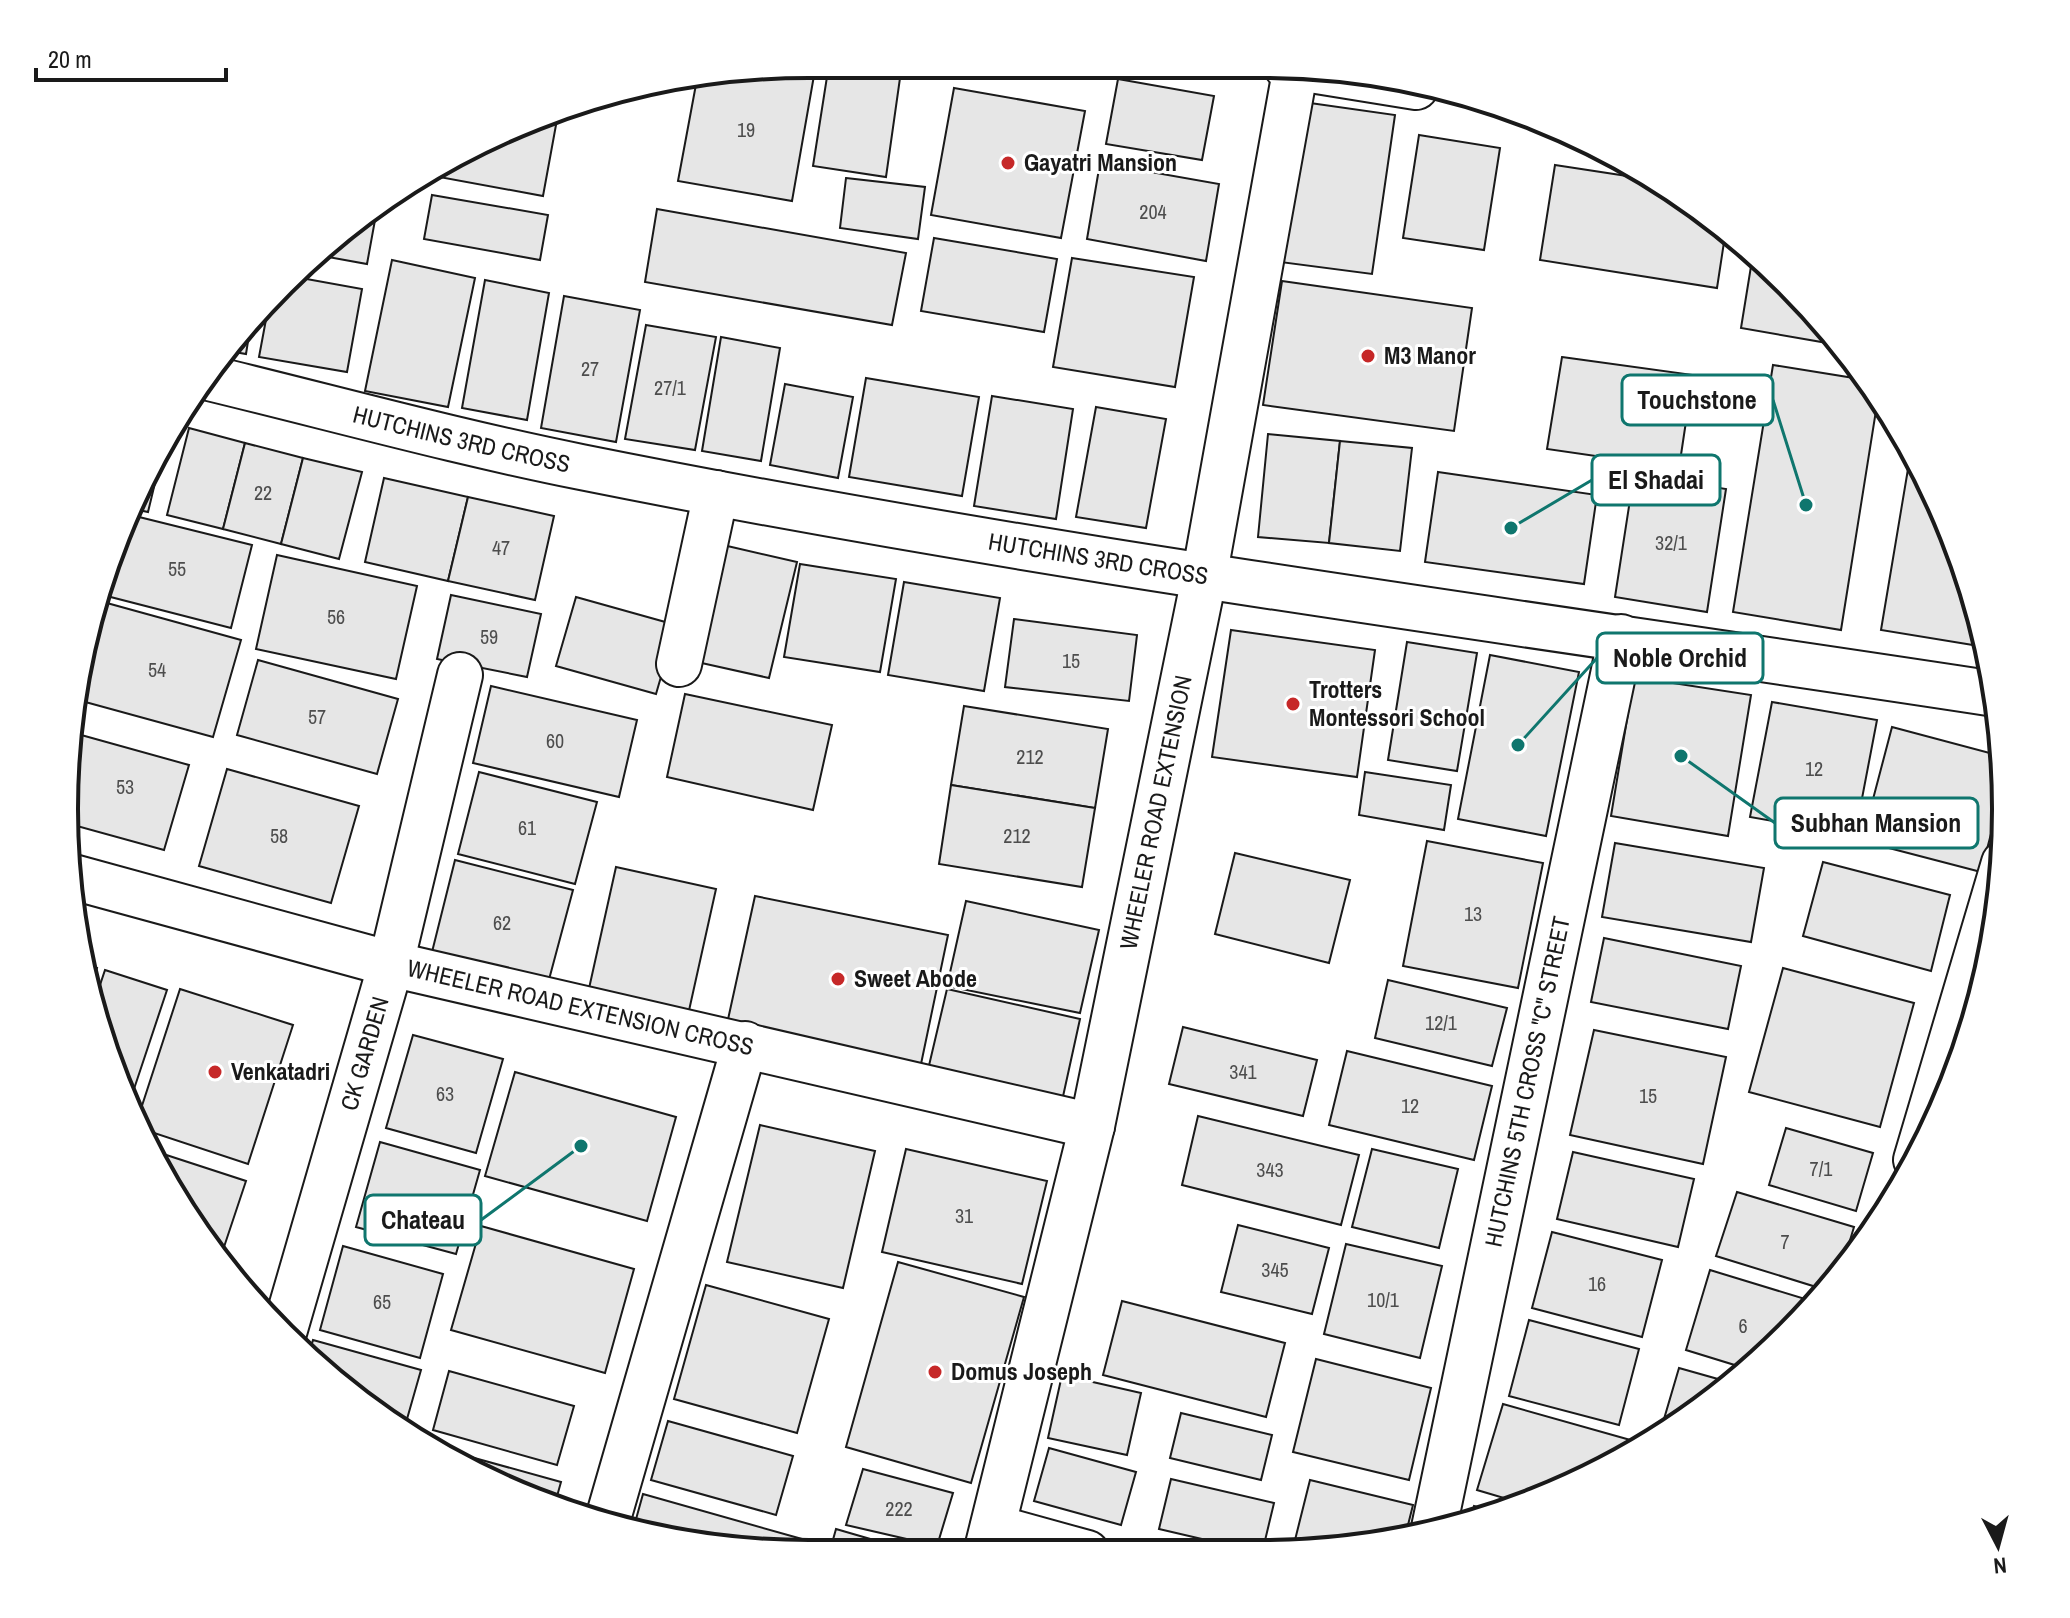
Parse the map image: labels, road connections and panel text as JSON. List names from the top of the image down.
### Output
{
  "streets": {
    "street": [
      "HUTCHINS 3RD CROSS",
      "WHEELER ROAD EXTENSION",
      "WHEELER ROAD EXTENSION CROSS",
      "CK GARDEN",
      "HUTCHINS 5TH CROSS \"C\" STREET"
    ]
  },
  "crossings": [
    ["HUTCHINS 3RD CROSS", "WHEELER ROAD EXTENSION"],
    ["HUTCHINS 3RD CROSS", "HUTCHINS 5TH CROSS \"C\" STREET"],
    ["WHEELER ROAD EXTENSION", "WHEELER ROAD EXTENSION CROSS"],
    ["WHEELER ROAD EXTENSION CROSS", "CK GARDEN"]
  ],
  "places": [
    "Gayatri Mansion",
    "M3 Manor",
    "Touchstone",
    "El Shadai",
    "Trotters Montessori School",
    "Noble Orchid",
    "Subhan Mansion",
    "Sweet Abode",
    "Venkatadri",
    "Chateau",
    "Domus Joseph"
  ],
  "house_numbers": [
    "19",
    "204",
    "27",
    "27/1",
    "22",
    "32/1",
    "47",
    "55",
    "56",
    "59",
    "15",
    "54",
    "57",
    "60",
    "212",
    "12",
    "53",
    "61",
    "58",
    "212",
    "13",
    "62",
    "12/1",
    "341",
    "63",
    "15",
    "12",
    "7/1",
    "343",
    "31",
    "7",
    "345",
    "16",
    "10/1",
    "65",
    "6",
    "222"
  ],
  "scale_bar": "20 m",
  "north": "bottom"
}
